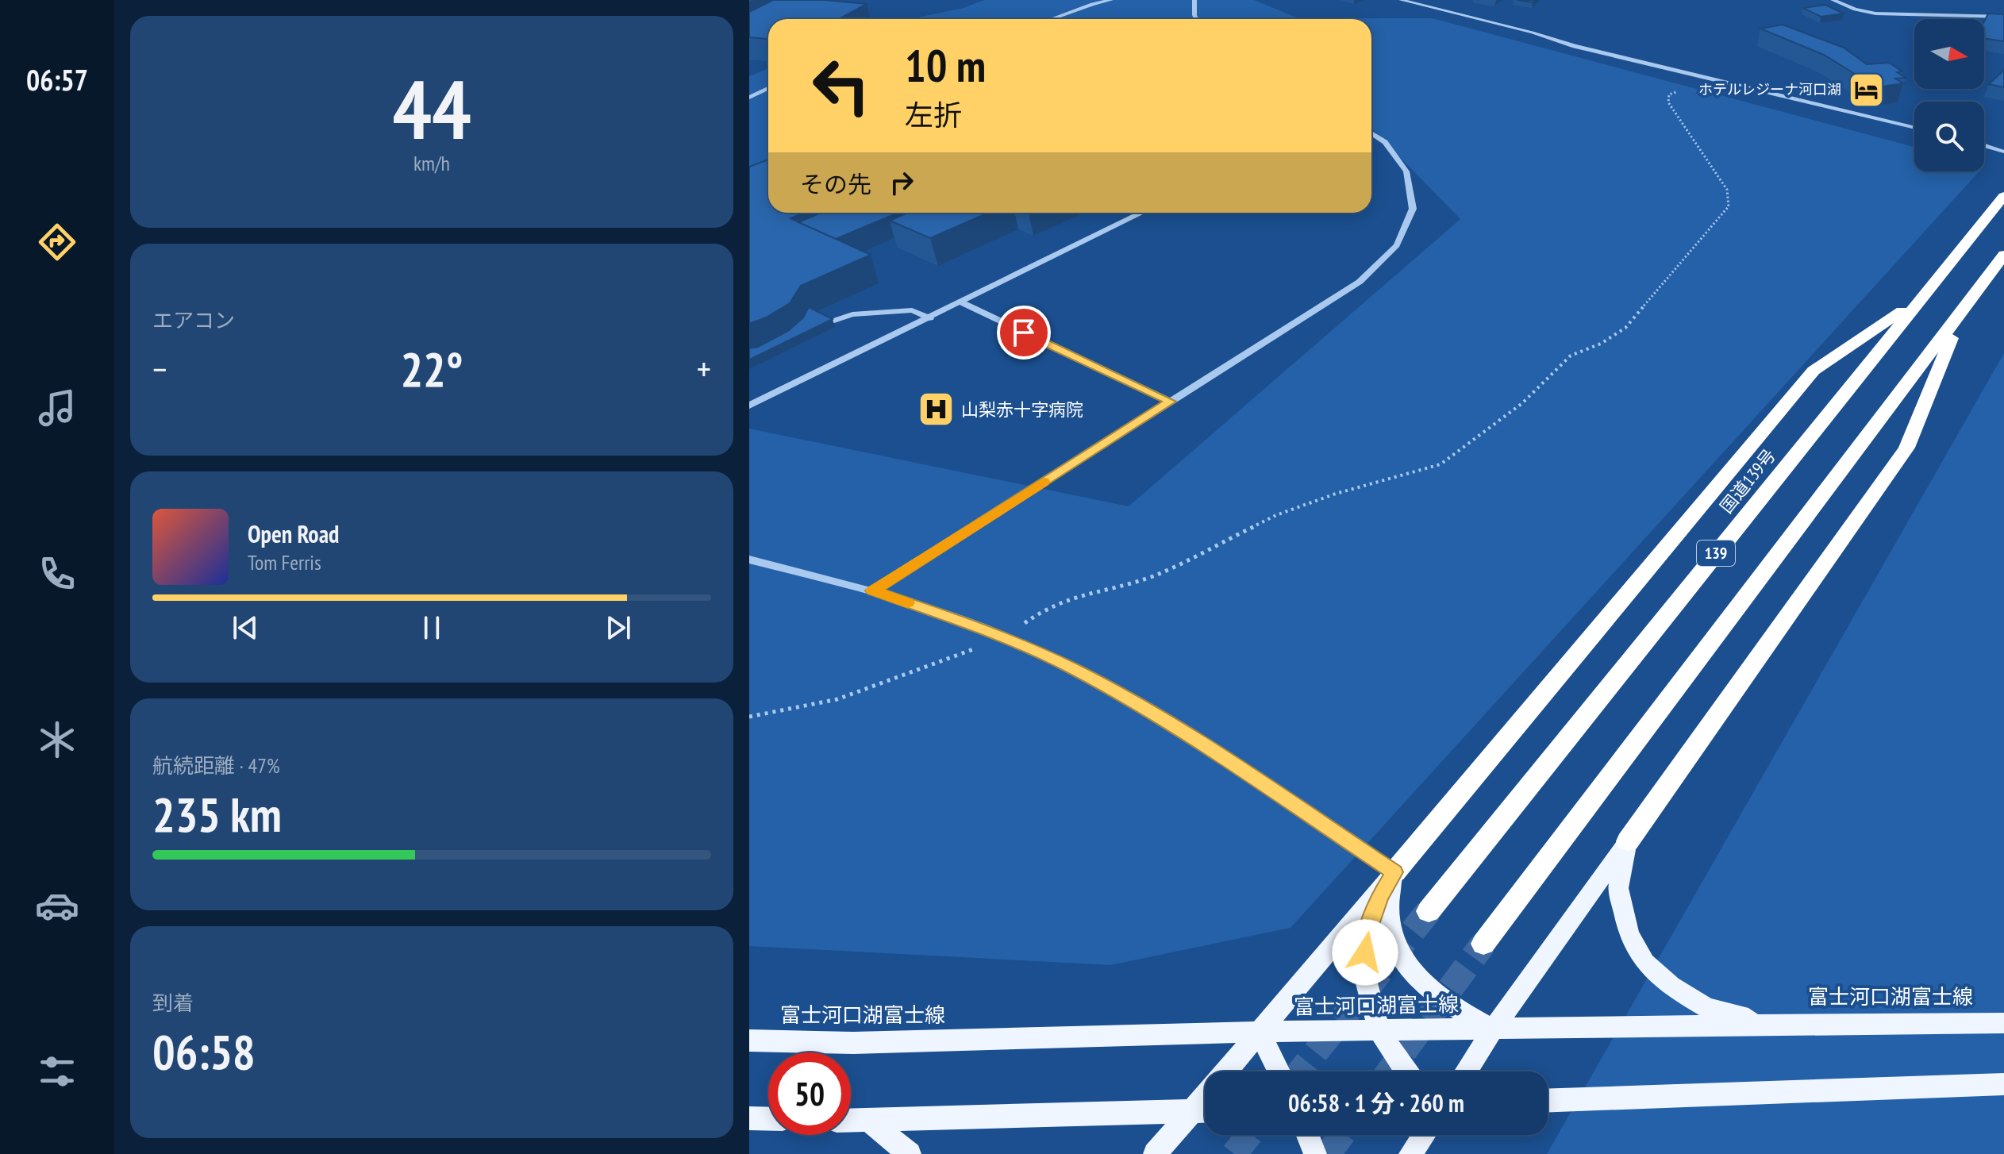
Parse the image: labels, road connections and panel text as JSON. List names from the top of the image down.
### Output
{
  "streets": {
    "highway": ["国道139号", "139"],
    "main road": ["富士河口湖富士線"]
  },
  "places": {
    "hotel": ["ホテルレジーナ河口湖"],
    "hospital": ["山梨赤十字病院"]
  },
  "north": "right",
  "page": {
    "tabs": "06:57",
    "tile": [
      ["44", "km/h"],
      "エアコン",
      ["航続距離 · 47%", "235 km"],
      ["到着", "06:58"]
    ],
    "turn": ["10 m", "左折"],
    "then": "その先",
    "heat": ["−", "22°", "+"],
    "song": ["Open Road", "Tom Ferris"],
    "limit": "50",
    "trip": "06:58 · 1 分 · 260 m"
  }
}
